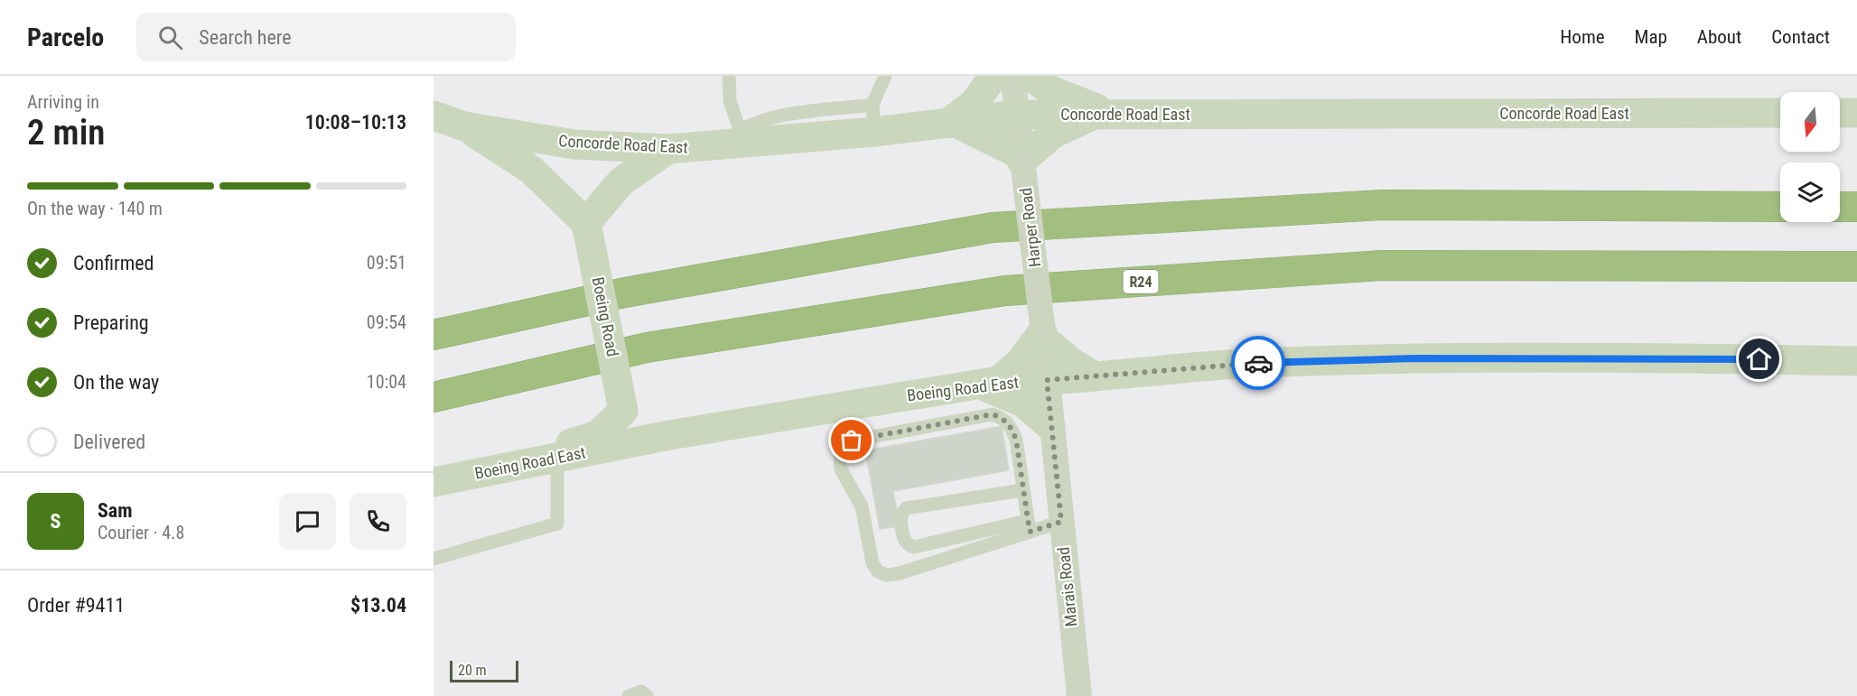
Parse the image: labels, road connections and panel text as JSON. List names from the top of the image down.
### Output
{
  "streets": {
    "highway": ["R24"],
    "main road": ["Concorde Road East", "Boeing Road", "Boeing Road East"],
    "street": ["Harper Road", "Marais Road"]
  },
  "crossings": [
    ["Concorde Road East", "Harper Road"],
    ["Harper Road", "Boeing Road East"],
    ["Harper Road", "Marais Road"],
    ["Boeing Road East", "Marais Road"]
  ],
  "scale_bar": "20 m",
  "north": "bottom",
  "page": {
    "header": "Parcelo",
    "search": "Search here",
    "nav": [
      "Home",
      "Map",
      "About",
      "Contact"
    ],
    "heading": ["2 min", "Arriving in", "10:08–10:13"],
    "panel": [
      "Sam",
      "Courier · 4.8",
      "Order #9411",
      "$13.04"
    ],
    "bar": "On the way · 140 m",
    "list": [
      ["Confirmed", "09:51"],
      ["Preparing", "09:54"],
      ["On the way", "10:04"],
      "Delivered"
    ],
    "round": "S",
    "scale": "20 m"
  }
}
